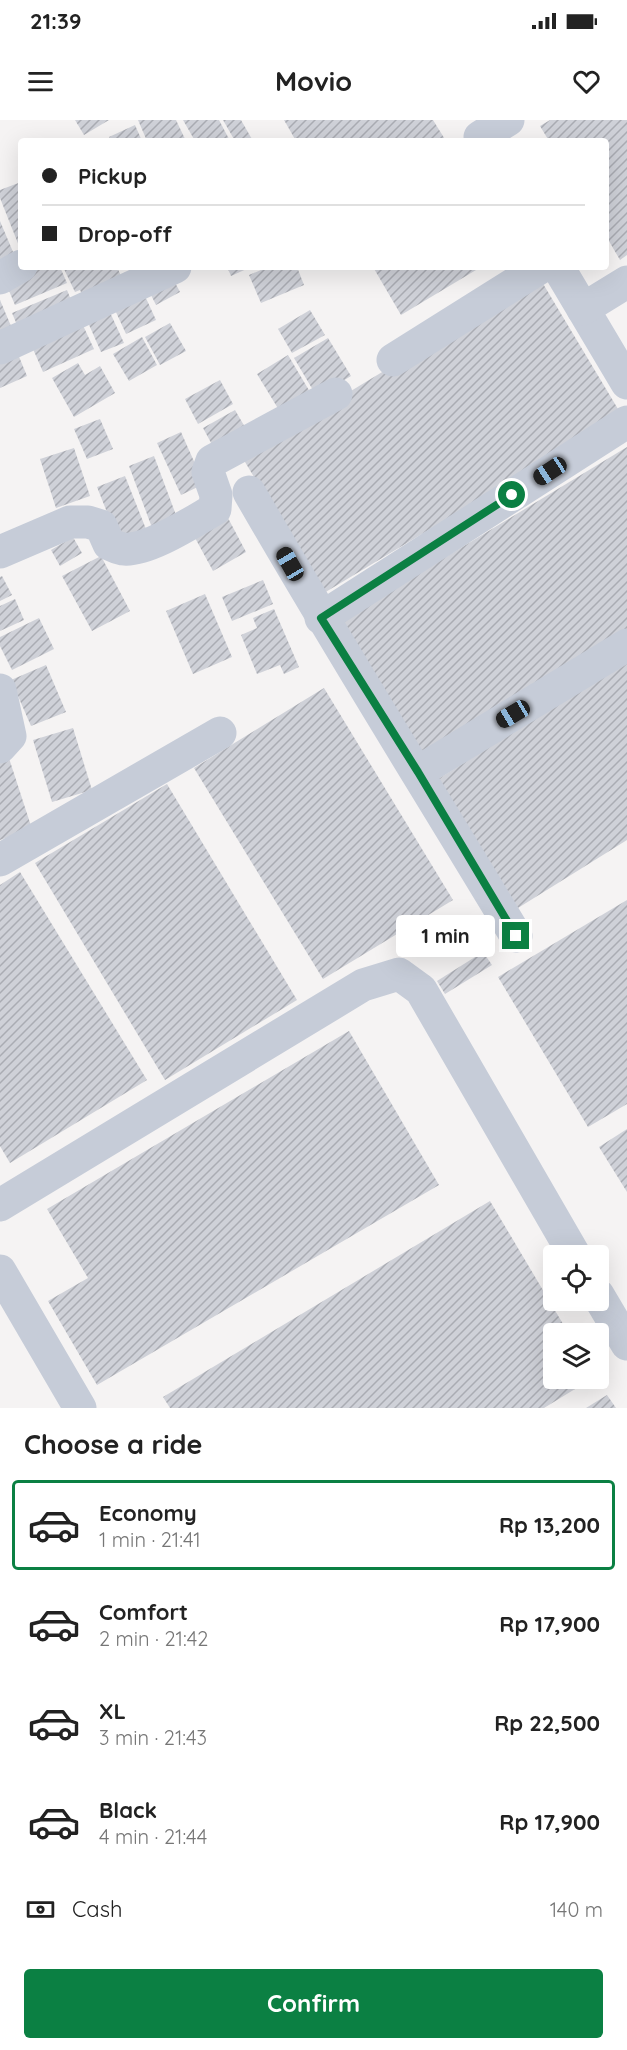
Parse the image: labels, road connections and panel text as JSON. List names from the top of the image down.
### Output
{
  "page": {
    "status": "21:39",
    "header": "Movio",
    "banner": ["Pickup", "Drop-off"],
    "bubble": "1 min",
    "heading": "Choose a ride",
    "list": [
      {
        "name": "Economy",
        "note": "1 min · 21:41",
        "value": "Rp 13,200"
      },
      {
        "name": "Comfort",
        "note": "2 min · 21:42",
        "value": "Rp 17,900"
      },
      {
        "name": "XL",
        "note": "3 min · 21:43",
        "value": "Rp 22,500"
      },
      {
        "name": "Black",
        "note": "4 min · 21:44",
        "value": "Rp 17,900"
      }
    ],
    "pay": ["Cash", "140 m"],
    "buttons": "Confirm"
  }
}
